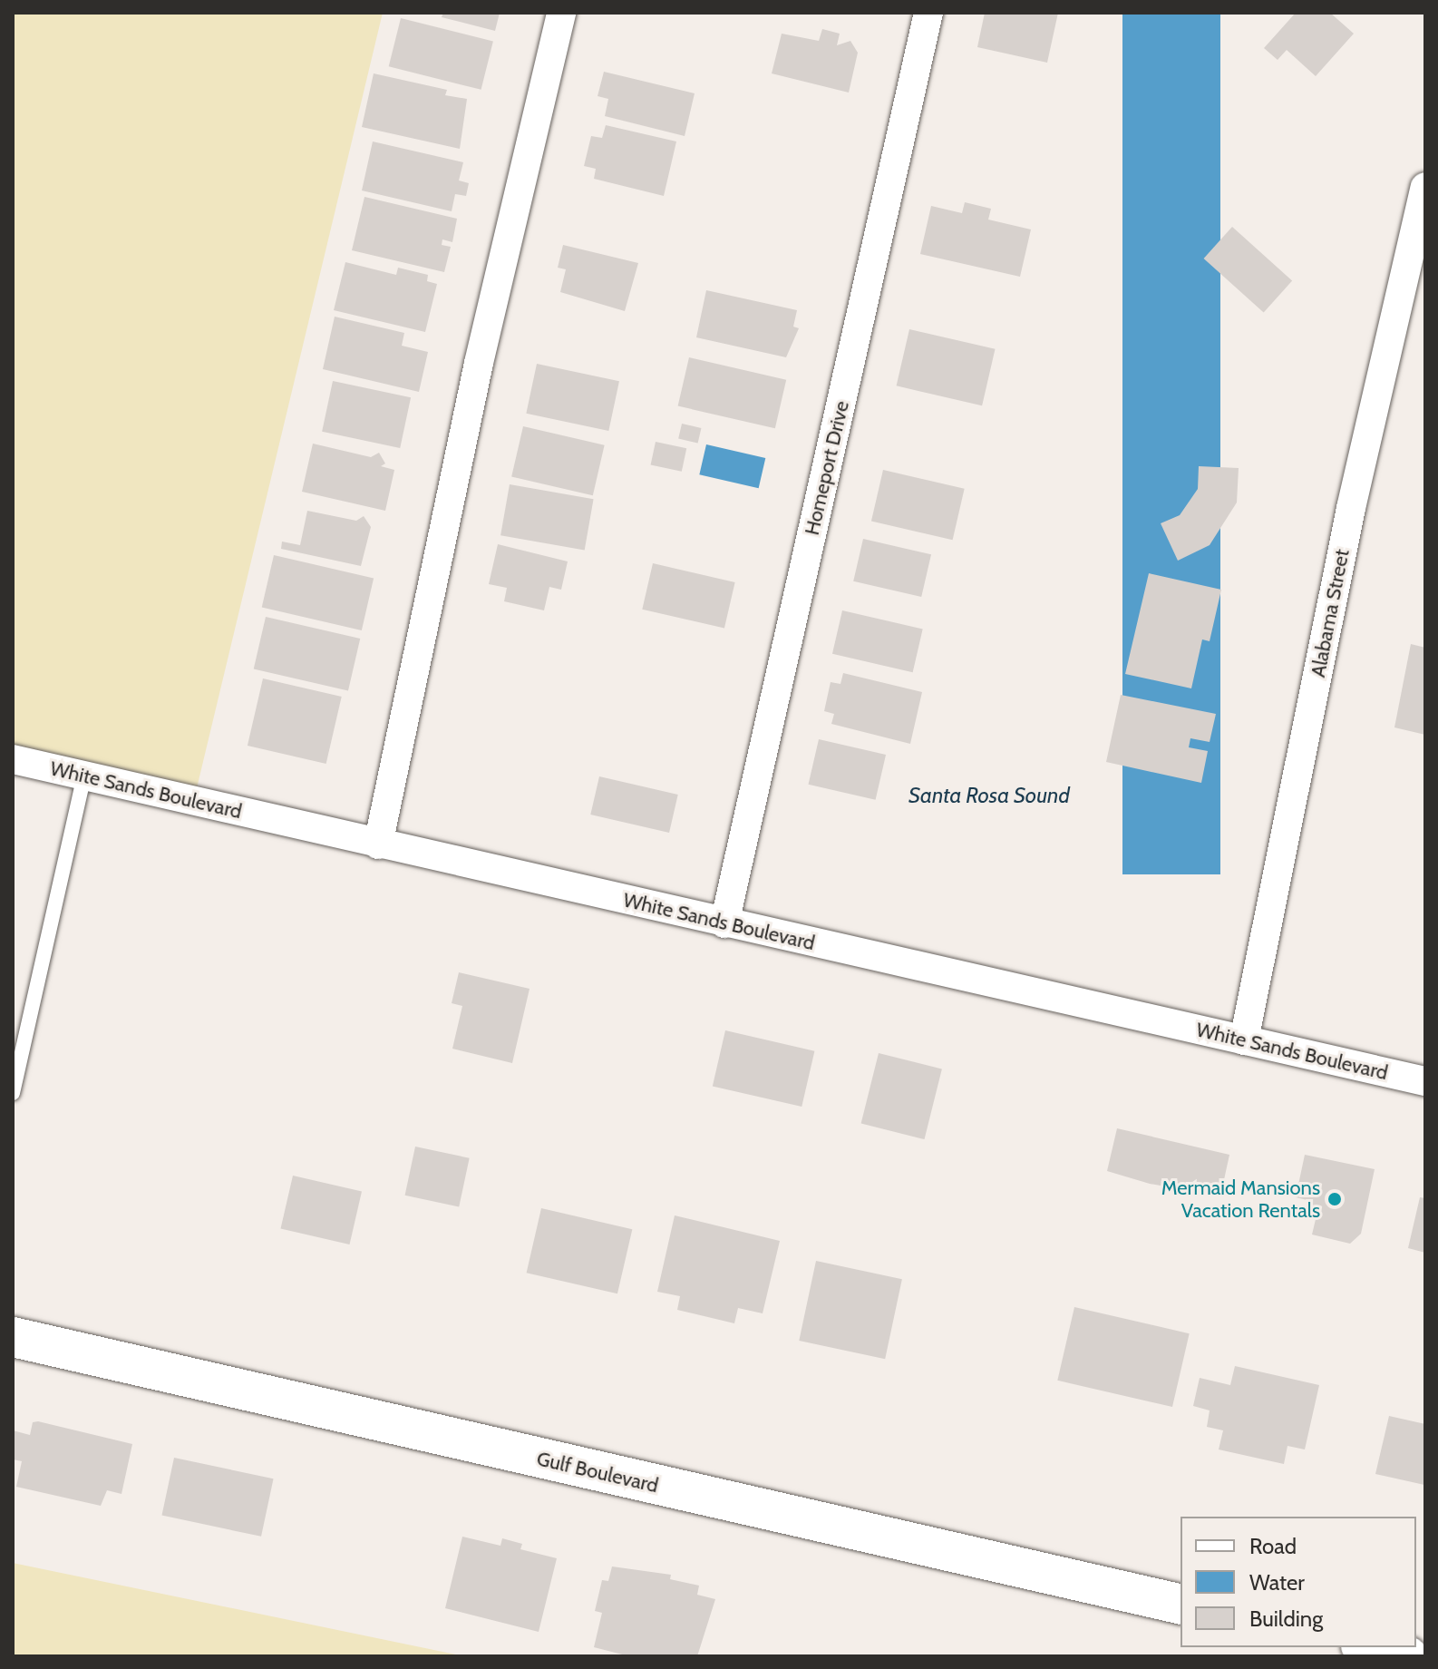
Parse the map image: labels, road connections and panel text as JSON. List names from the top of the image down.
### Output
{
  "streets": {
    "main road": ["Gulf Boulevard"],
    "street": ["Homeport Drive", "Alabama Street", "White Sands Boulevard"]
  },
  "crossings": [
    ["Homeport Drive", "White Sands Boulevard"],
    ["Alabama Street", "White Sands Boulevard"]
  ],
  "water": ["Santa Rosa Sound"],
  "places": ["Mermaid Mansions Vacation Rentals"],
  "legend": ["Road", "Water", "Building"]
}
